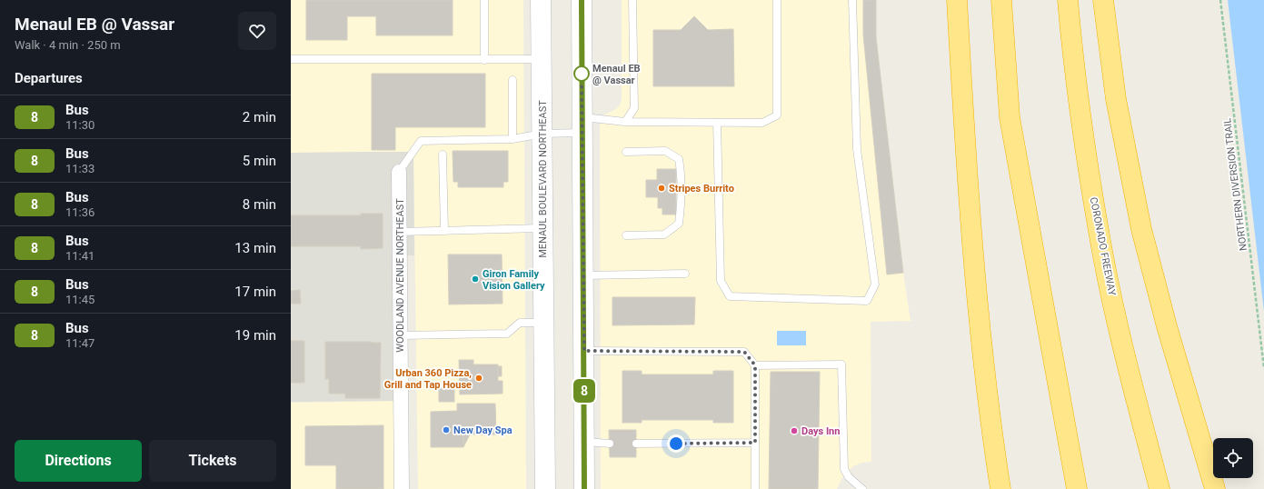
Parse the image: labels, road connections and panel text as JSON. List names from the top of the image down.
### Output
{
  "streets": {
    "highway": ["CORONADO FREEWAY"],
    "main road": ["MENAUL BOULEVARD NORTHEAST"],
    "street": ["WOODLAND AVENUE NORTHEAST"],
    "path": ["NORTHERN DIVERSION TRAIL"]
  },
  "places": [
    "Menaul EB @ Vassar",
    "Stripes Burrito",
    "Giron Family Vision Gallery",
    "Urban 360 Pizza, Grill and Tap House",
    "New Day Spa",
    "Days Inn"
  ],
  "lines": ["bus line 8"],
  "page": {
    "heading": [
      ["Menaul EB @ Vassar", "Walk · 4 min · 250 m"],
      "Departures"
    ],
    "on_map": "8",
    "list": [
      {
        "mark": "8",
        "name": "Bus",
        "note": "11:30",
        "value": "2 min"
      },
      {
        "mark": "8",
        "name": "Bus",
        "note": "11:33",
        "value": "5 min"
      },
      {
        "mark": "8",
        "name": "Bus",
        "note": "11:36",
        "value": "8 min"
      },
      {
        "mark": "8",
        "name": "Bus",
        "note": "11:41",
        "value": "13 min"
      },
      {
        "mark": "8",
        "name": "Bus",
        "note": "11:45",
        "value": "17 min"
      },
      {
        "mark": "8",
        "name": "Bus",
        "note": "11:47",
        "value": "19 min"
      }
    ],
    "buttons": ["Directions", "Tickets"]
  }
}
